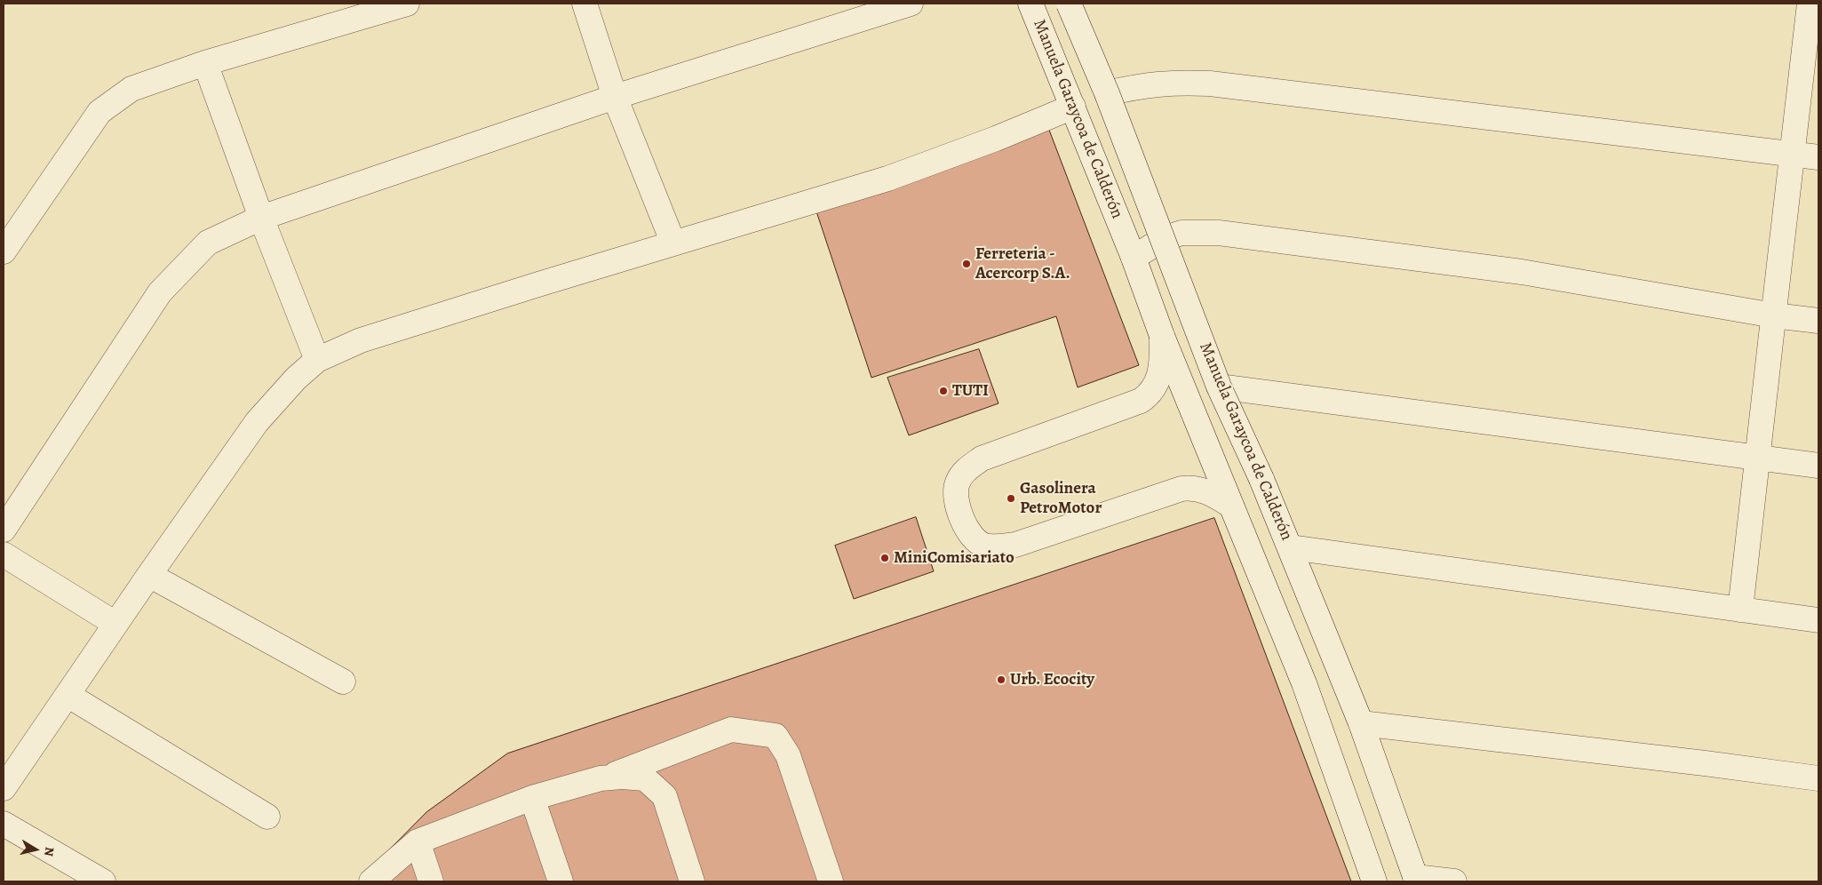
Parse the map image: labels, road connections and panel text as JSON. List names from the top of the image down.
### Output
{
  "streets": {
    "street": ["Manuela Garaycoa de Calderón"]
  },
  "places": [
    "Ferreteria - Acercorp S.A.",
    "TUTI",
    "Gasolinera PetroMotor",
    "MiniComisariato",
    "Urb. Ecocity"
  ],
  "north": "right"
}
